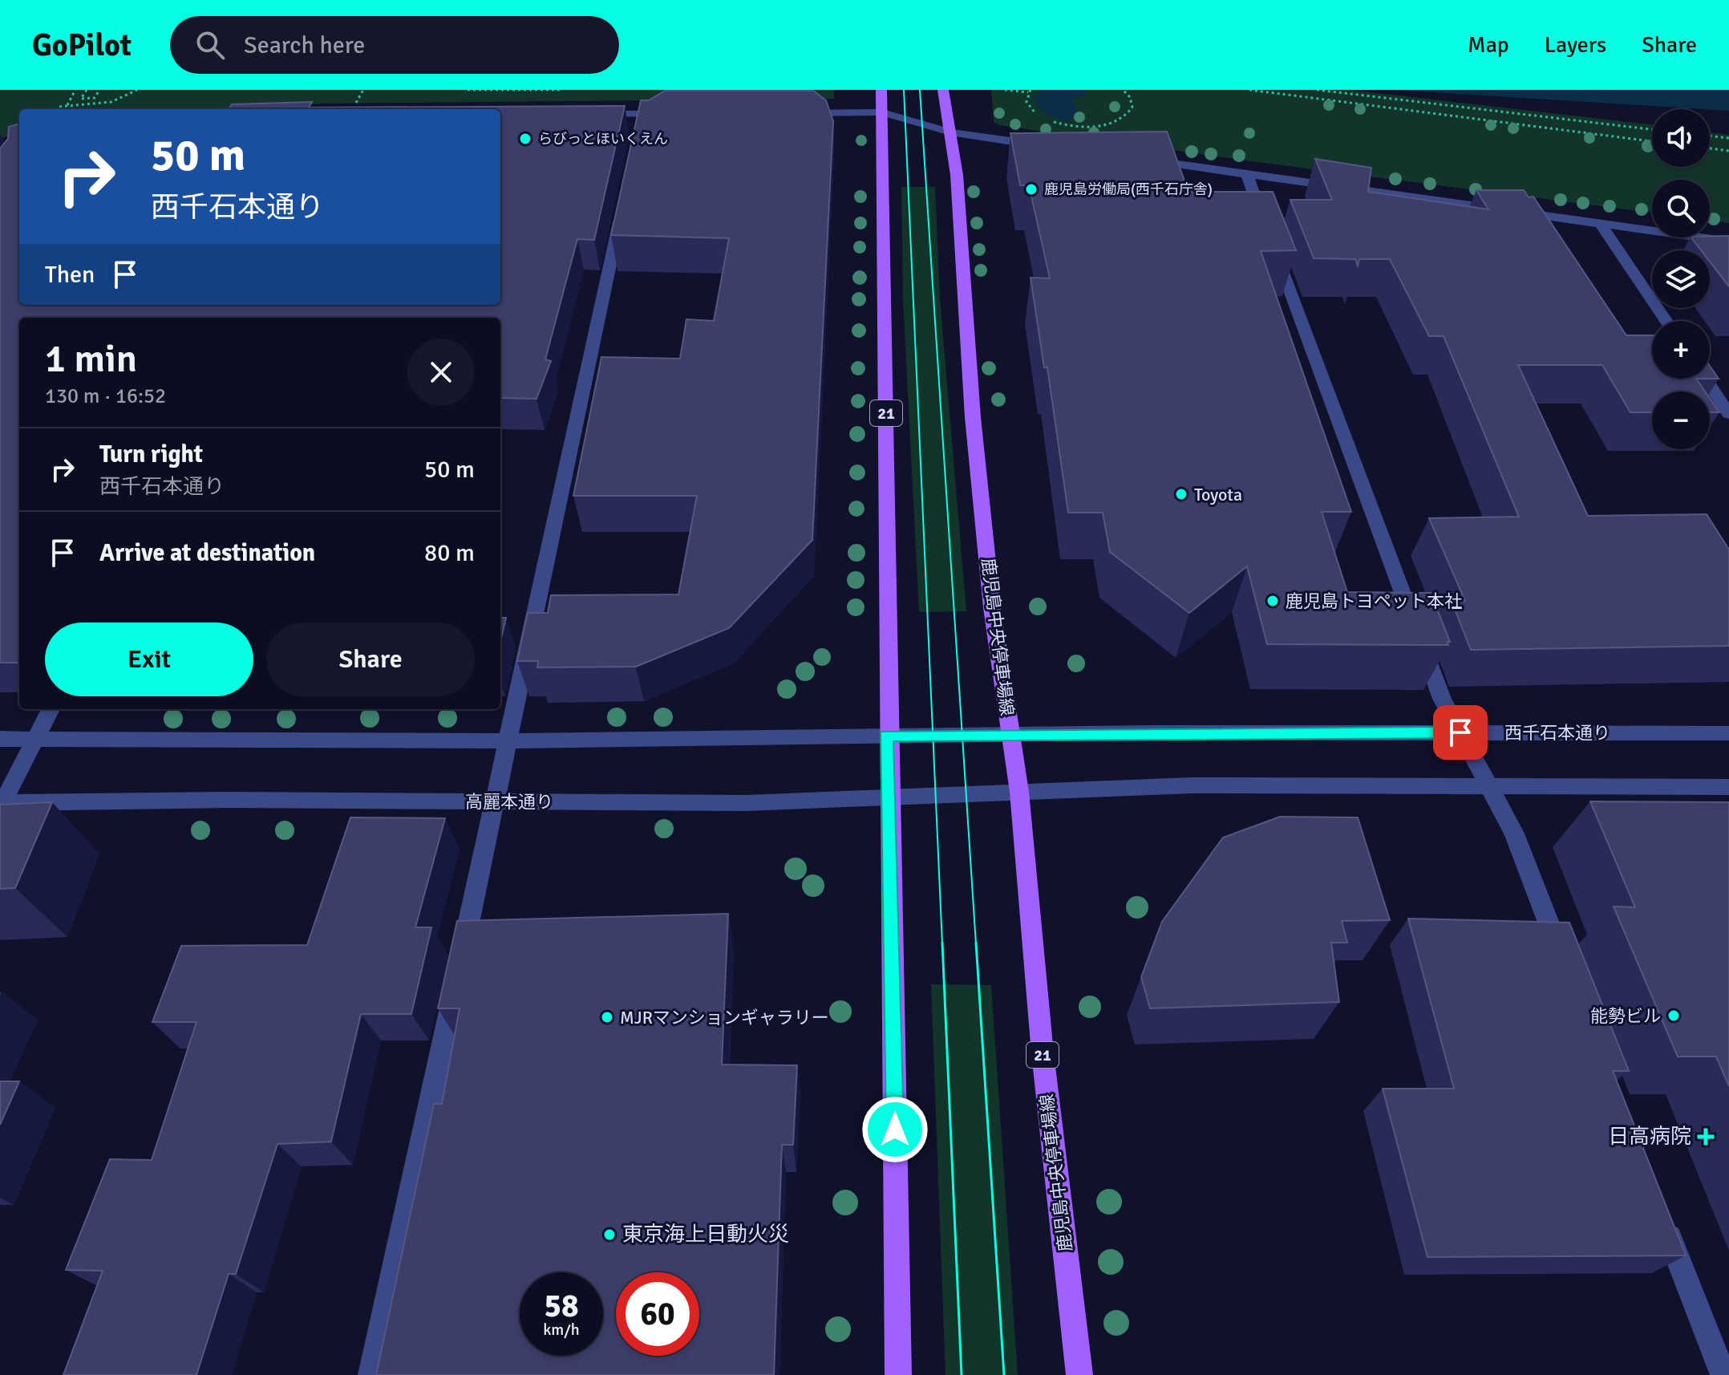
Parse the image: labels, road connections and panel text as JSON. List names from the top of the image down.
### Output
{
  "streets": {
    "main road": ["21", "鹿児島中央停車場線"],
    "street": ["西千石本通り", "高麗本通り"]
  },
  "crossings": [
    ["21", "西千石本通り"],
    ["21", "高麗本通り"],
    ["鹿児島中央停車場線", "西千石本通り"],
    ["鹿児島中央停車場線", "高麗本通り"]
  ],
  "places": {
    "other": [
      "らびっとほいくえん",
      "鹿児島労働局(西千石庁舎)",
      "Toyota",
      "鹿児島トヨペット本社",
      "能勢ビル",
      "MJRマンションギャラリー",
      "東京海上日動火災"
    ],
    "health": ["日高病院"]
  },
  "page": {
    "header": "GoPilot",
    "search": "Search here",
    "nav": ["Map", "Layers", "Share"],
    "map_buttons": ["+", "−"],
    "turn": ["50 m", "西千石本通り"],
    "then": "Then",
    "heading": ["1 min", "130 m · 16:52"],
    "list": [
      {
        "name": "Turn right",
        "note": "西千石本通り",
        "value": "50 m"
      },
      {
        "name": "Arrive at destination",
        "value": "80 m"
      }
    ],
    "buttons": ["Exit", "Share"],
    "speed": "58 km/h",
    "limit": "60"
  }
}
